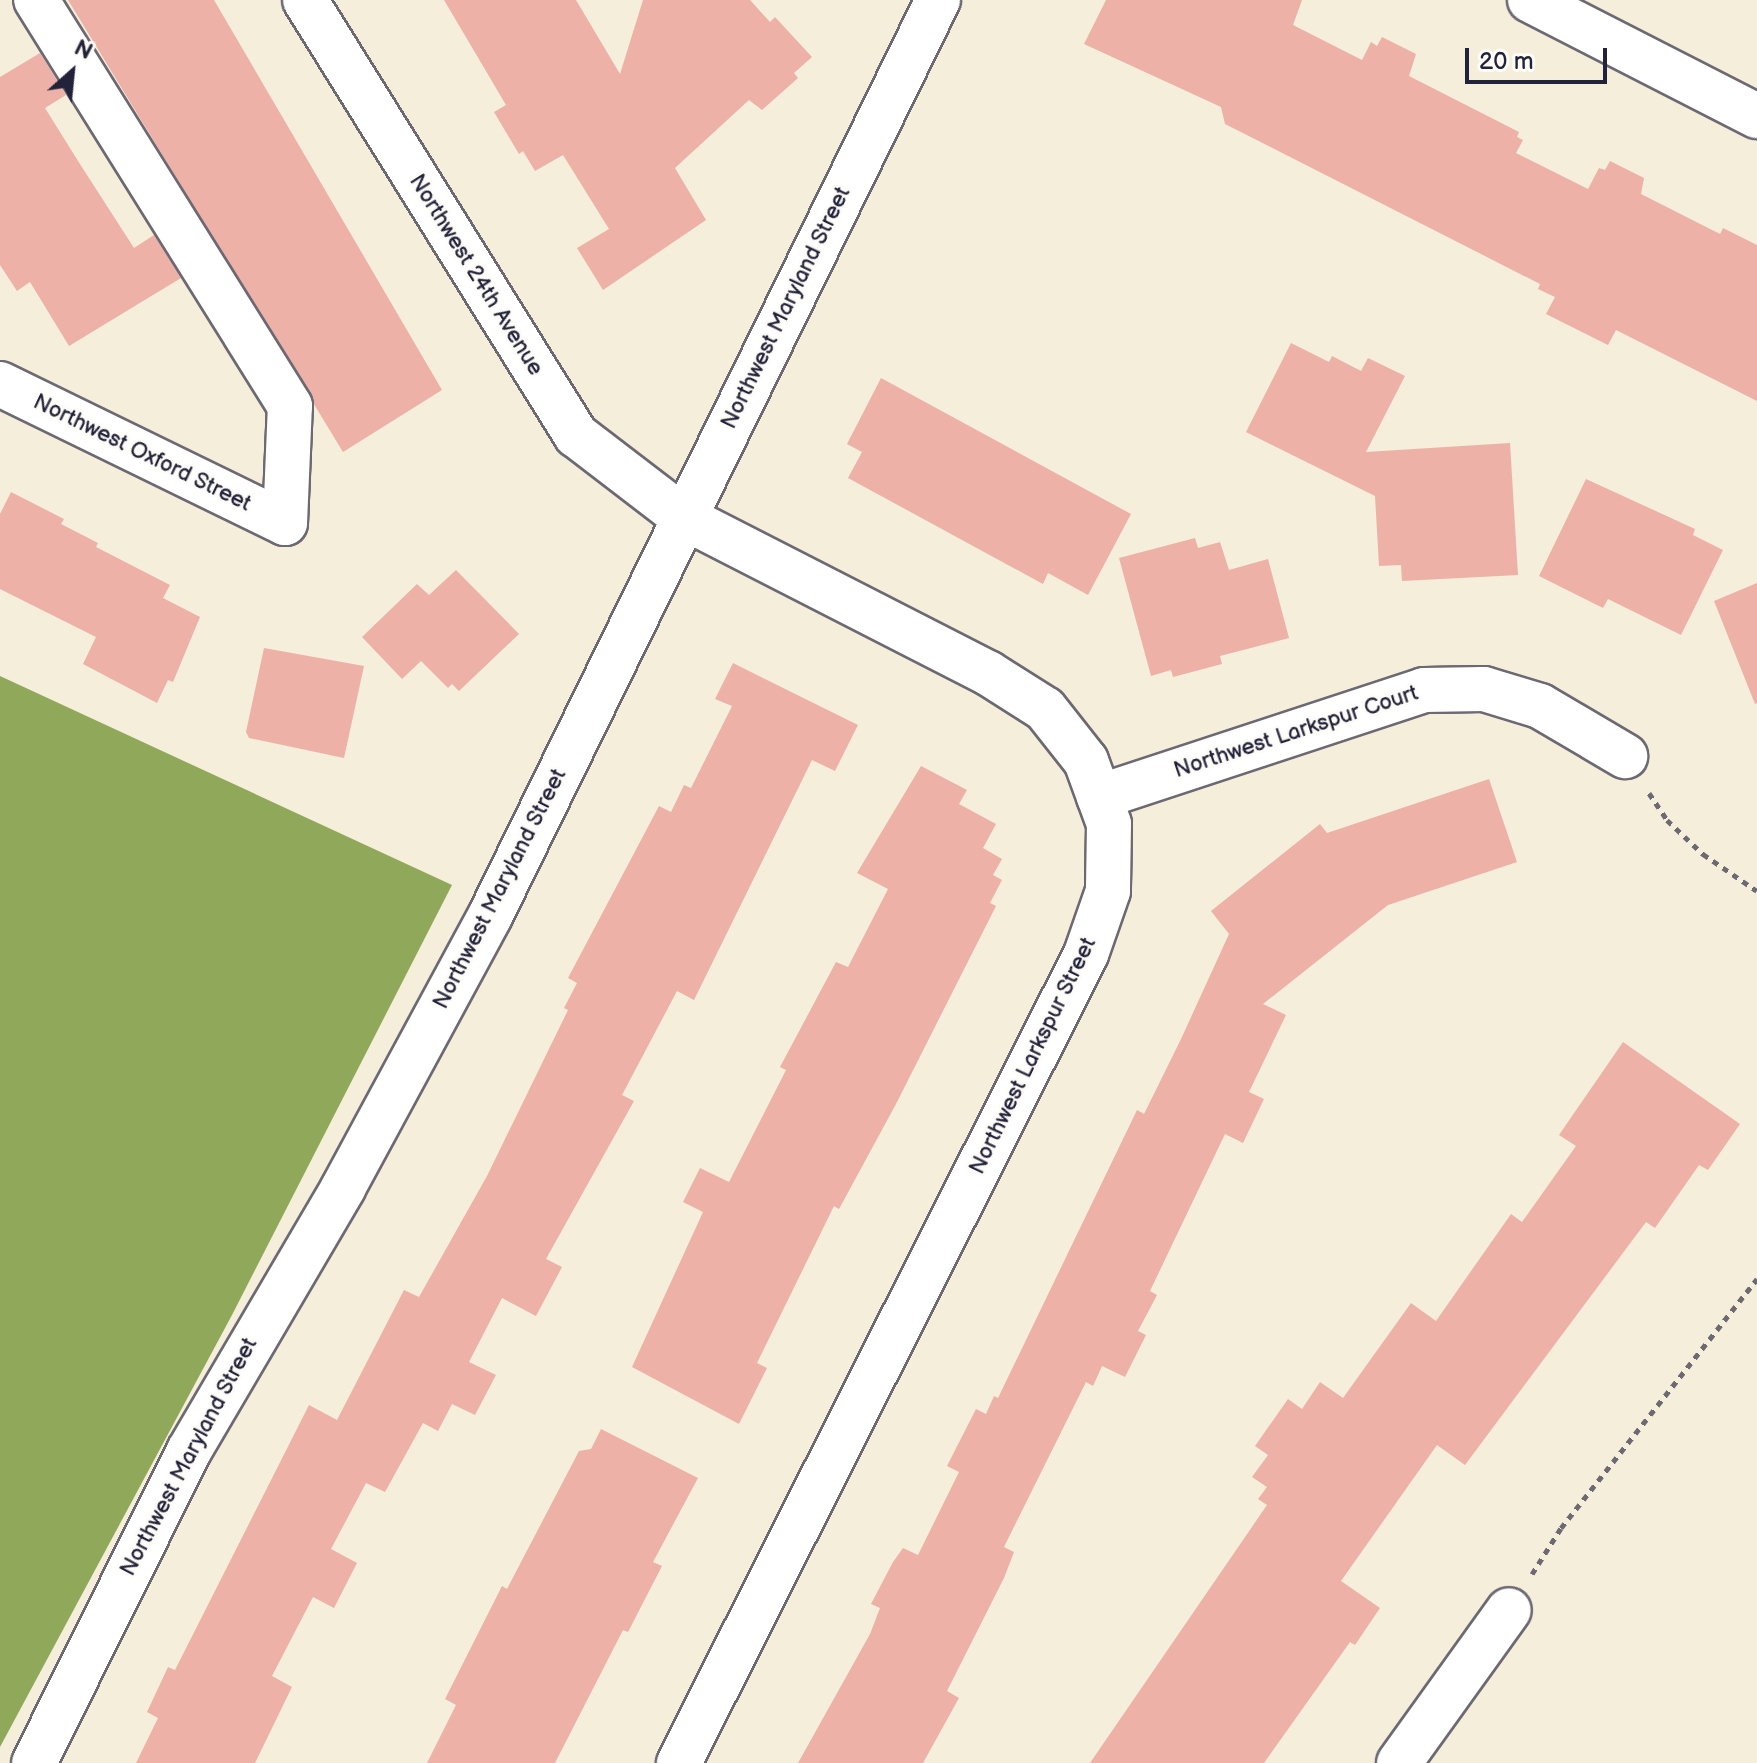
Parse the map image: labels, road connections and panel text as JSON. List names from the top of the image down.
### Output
{
  "streets": {
    "street": [
      "Northwest 24th Avenue",
      "Northwest Maryland Street",
      "Northwest Oxford Street",
      "Northwest Larkspur Court",
      "Northwest Larkspur Street"
    ]
  },
  "crossings": [
    ["Northwest 24th Avenue", "Northwest Maryland Street"],
    ["Northwest 24th Avenue", "Northwest Larkspur Street"],
    ["Northwest Maryland Street", "Northwest Larkspur Street"],
    ["Northwest Larkspur Court", "Northwest Larkspur Street"]
  ],
  "scale_bar": "20 m",
  "north": "top right"
}
